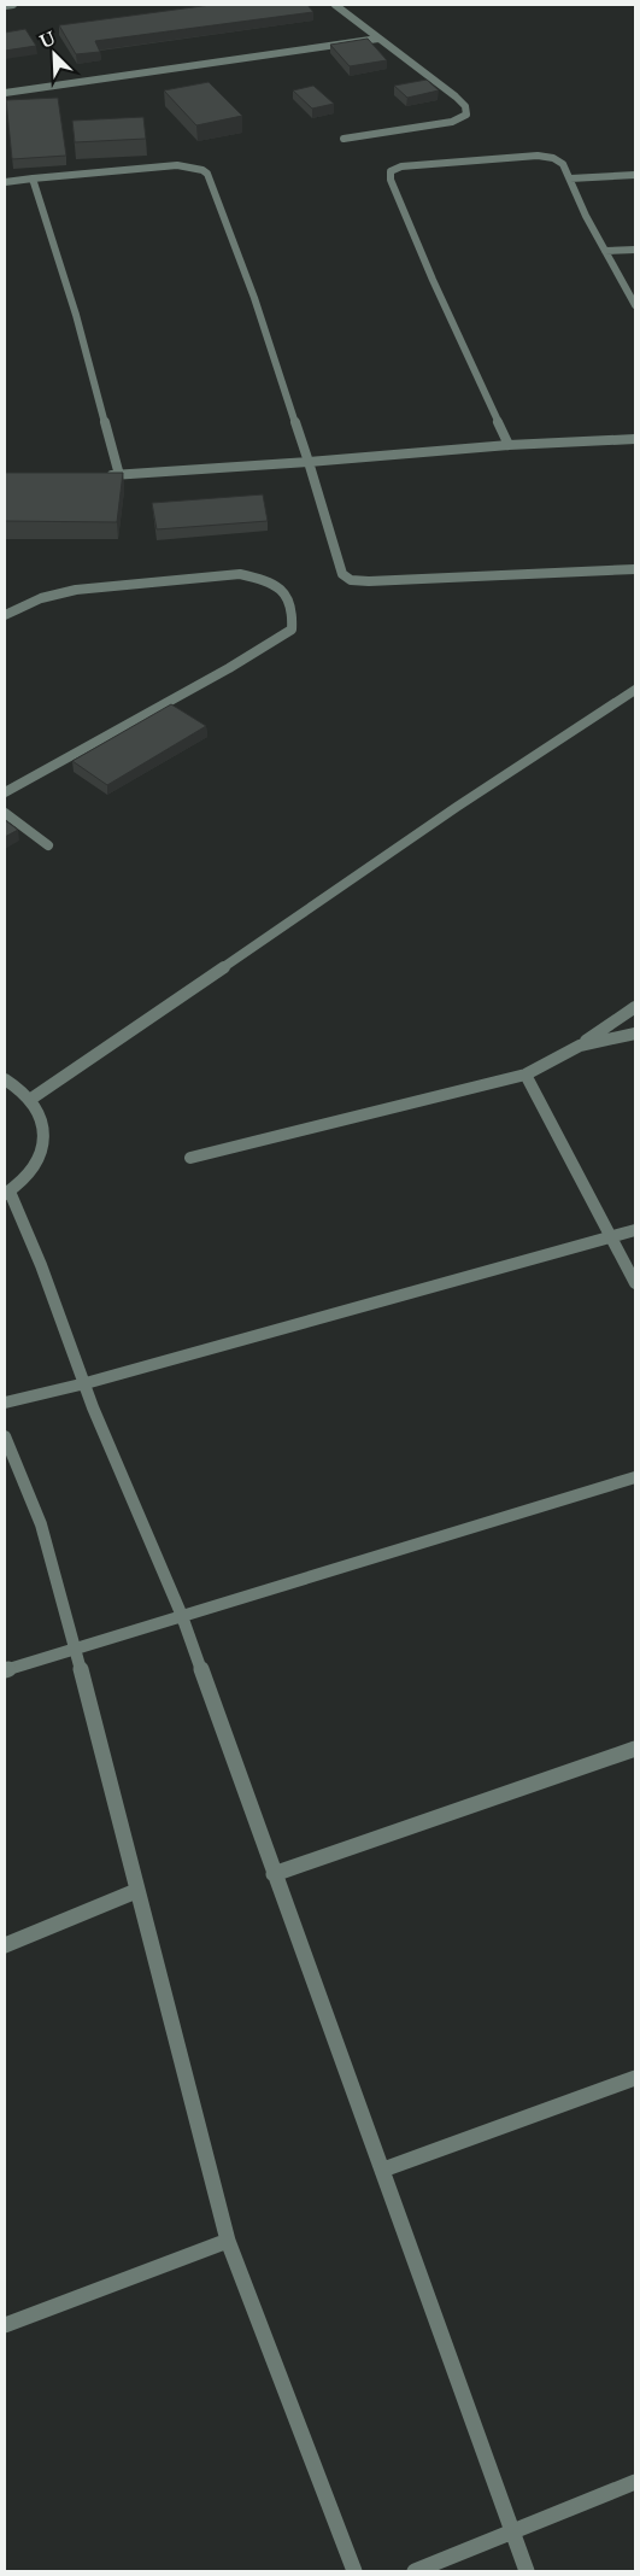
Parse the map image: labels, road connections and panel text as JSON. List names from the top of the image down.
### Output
{
  "north": "top left"
}
